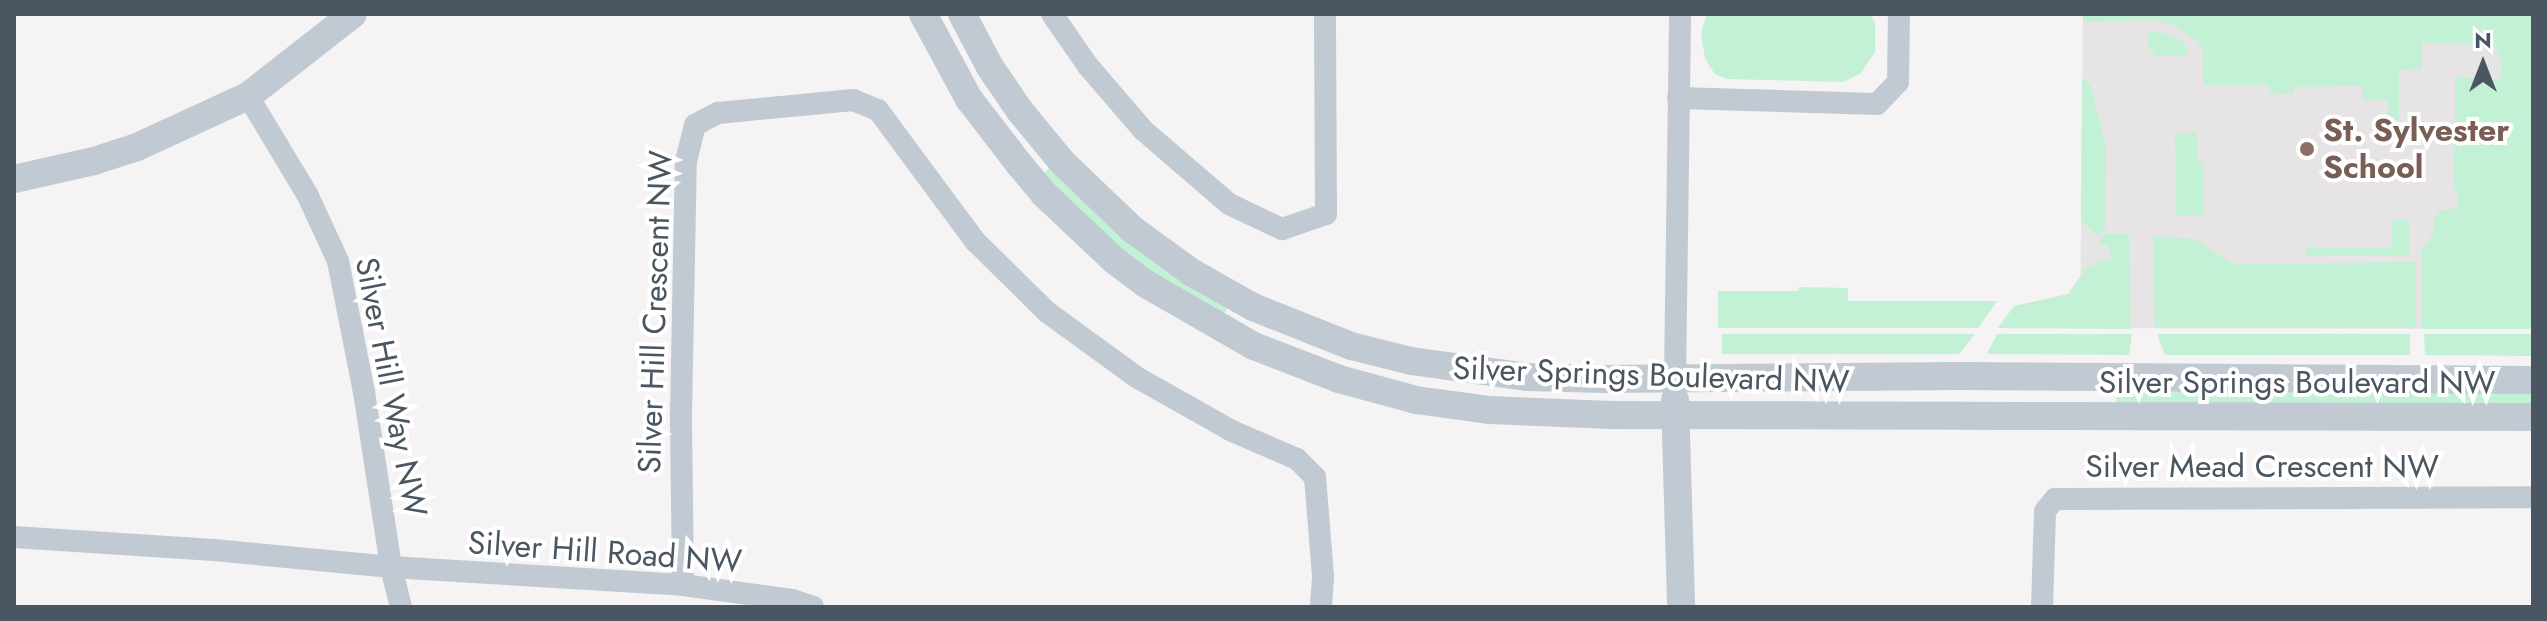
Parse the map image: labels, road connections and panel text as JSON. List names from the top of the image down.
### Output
{
  "streets": {
    "street": [
      "Silver Hill Crescent NW",
      "Silver Springs Boulevard NW",
      "Silver Hill Way NW",
      "Silver Mead Crescent NW",
      "Silver Hill Road NW"
    ]
  },
  "crossings": [
    ["Silver Hill Crescent NW", "Silver Hill Road NW"],
    ["Silver Hill Way NW", "Silver Hill Road NW"]
  ],
  "places": ["St. Sylvester School"],
  "north": "top"
}
